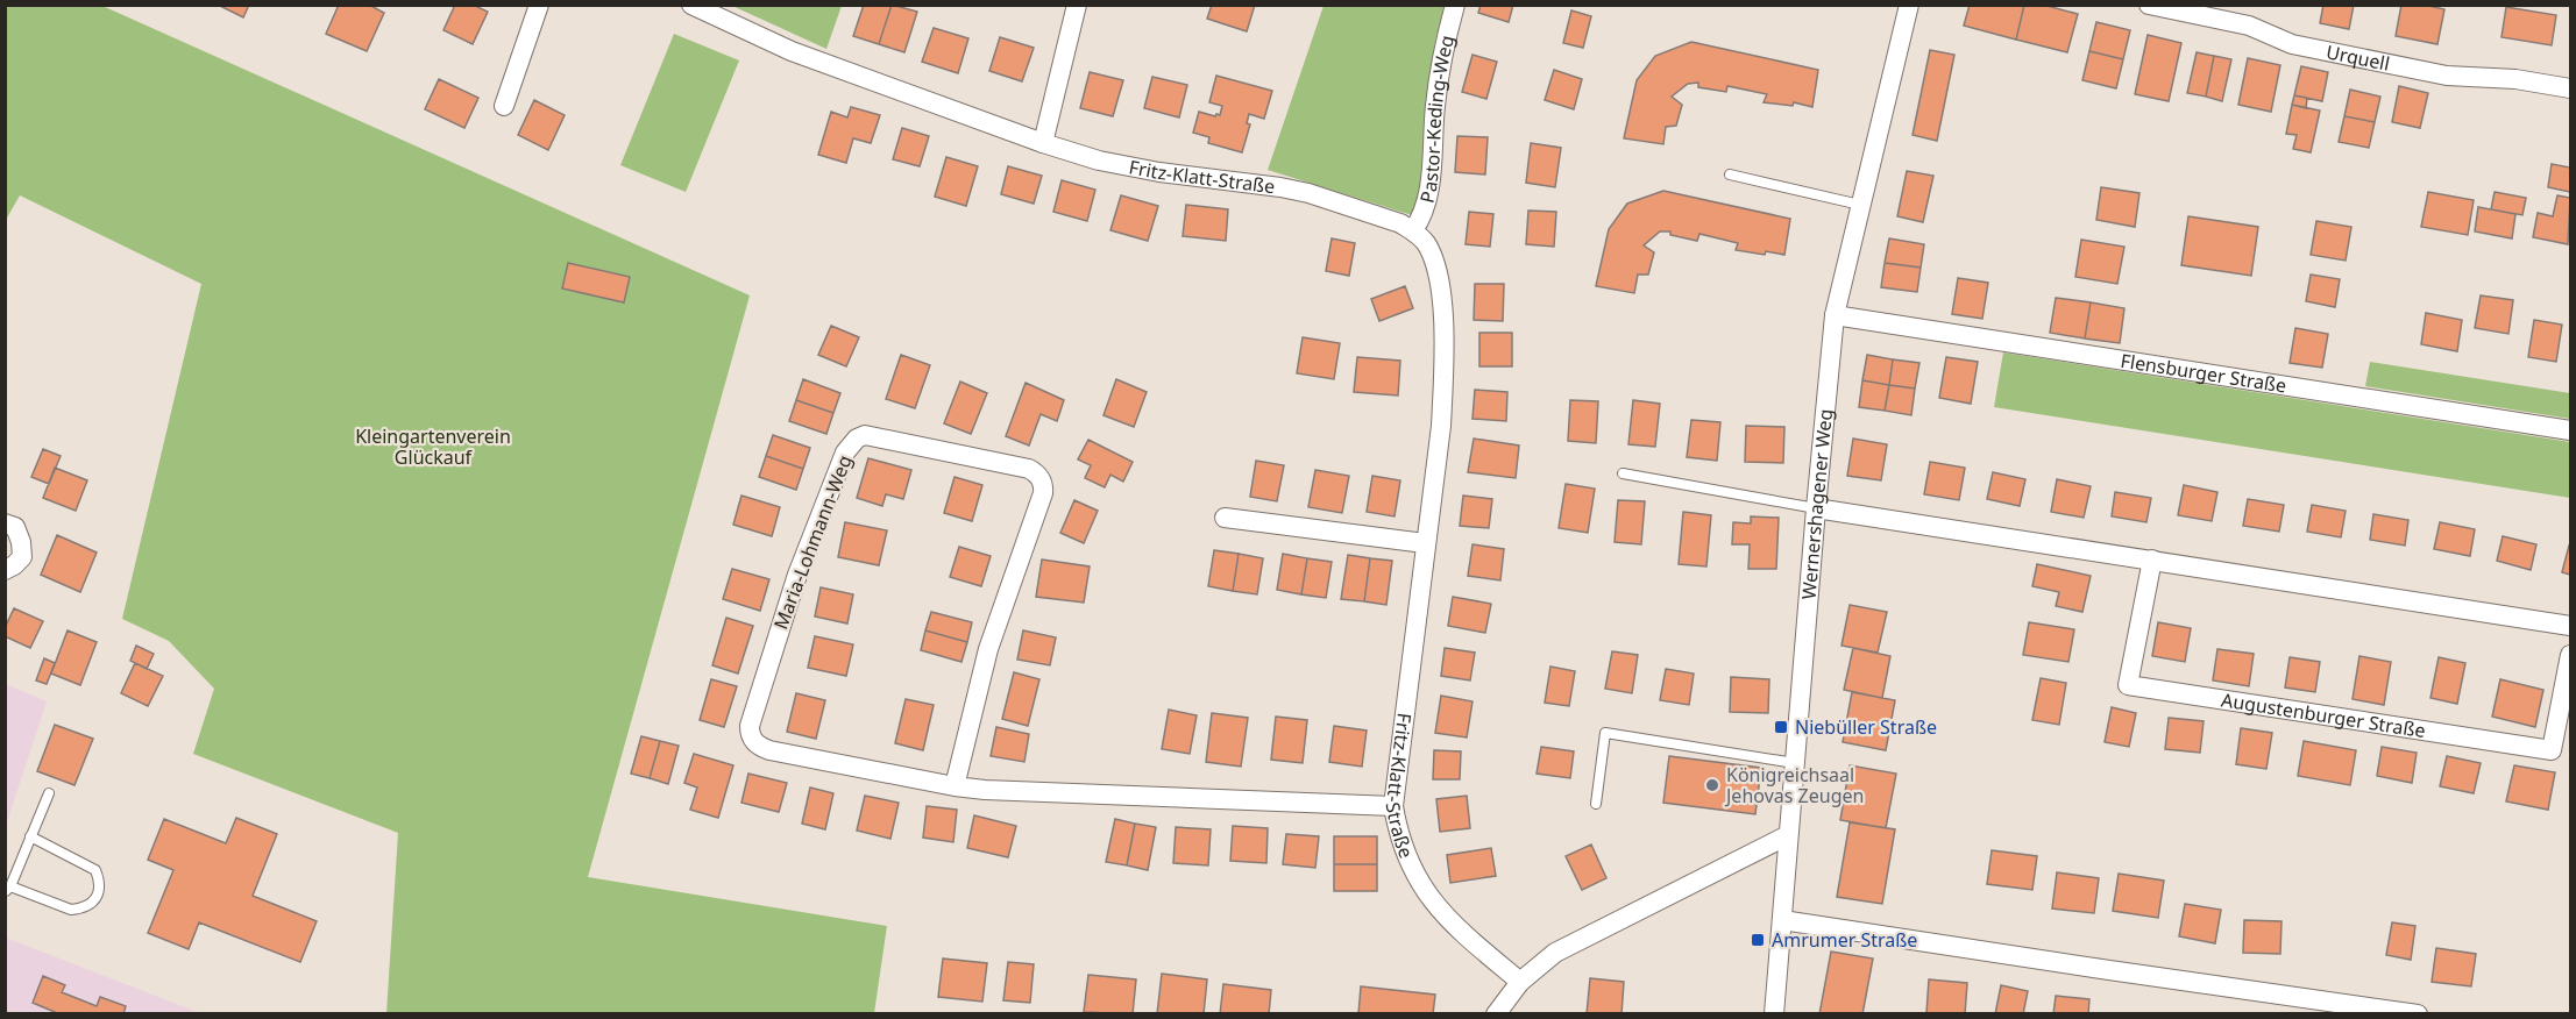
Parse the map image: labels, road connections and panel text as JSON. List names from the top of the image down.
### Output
{
  "streets": {
    "street": [
      "Urquell",
      "Pastor-Keding-Weg",
      "Fritz-Klatt-Straße",
      "Flensburger Straße",
      "Wernershagener Weg",
      "Maria-Lohmann-Weg",
      "Augustenburger Straße"
    ]
  },
  "crossings": [
    ["Pastor-Keding-Weg", "Fritz-Klatt-Straße"],
    ["Fritz-Klatt-Straße", "Maria-Lohmann-Weg"],
    ["Flensburger Straße", "Wernershagener Weg"]
  ],
  "parks": ["Kleingartenverein Glückauf"],
  "places": {
    "transit": ["Niebüller Straße", "Amrumer Straße"],
    "other": ["Königreichsaal Jehovas Zeugen"]
  }
}
